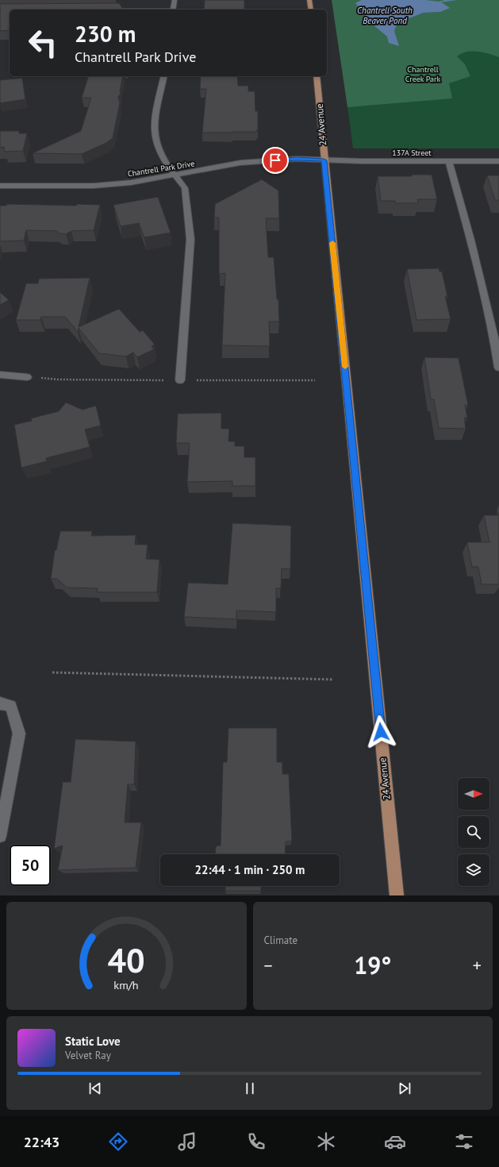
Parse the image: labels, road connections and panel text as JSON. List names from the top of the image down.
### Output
{
  "streets": {
    "main road": ["24 Avenue"],
    "street": ["137A Street", "Chantrell Park Drive"]
  },
  "crossings": [
    ["24 Avenue", "137A Street"],
    ["24 Avenue", "Chantrell Park Drive"],
    ["137A Street", "Chantrell Park Drive"]
  ],
  "water": ["Chantrell South Beaver Pond"],
  "parks": ["Chantrell Creek Park"],
  "north": "right",
  "page": {
    "turn": ["230 m", "Chantrell Park Drive"],
    "limit": "50",
    "trip": "22:44 · 1 min · 250 m",
    "tile": "Climate",
    "heat": ["−", "19°", "+"],
    "song": ["Static Love", "Velvet Ray"],
    "tabs": "22:43",
    "gauge": ["40", "km/h"]
  }
}
